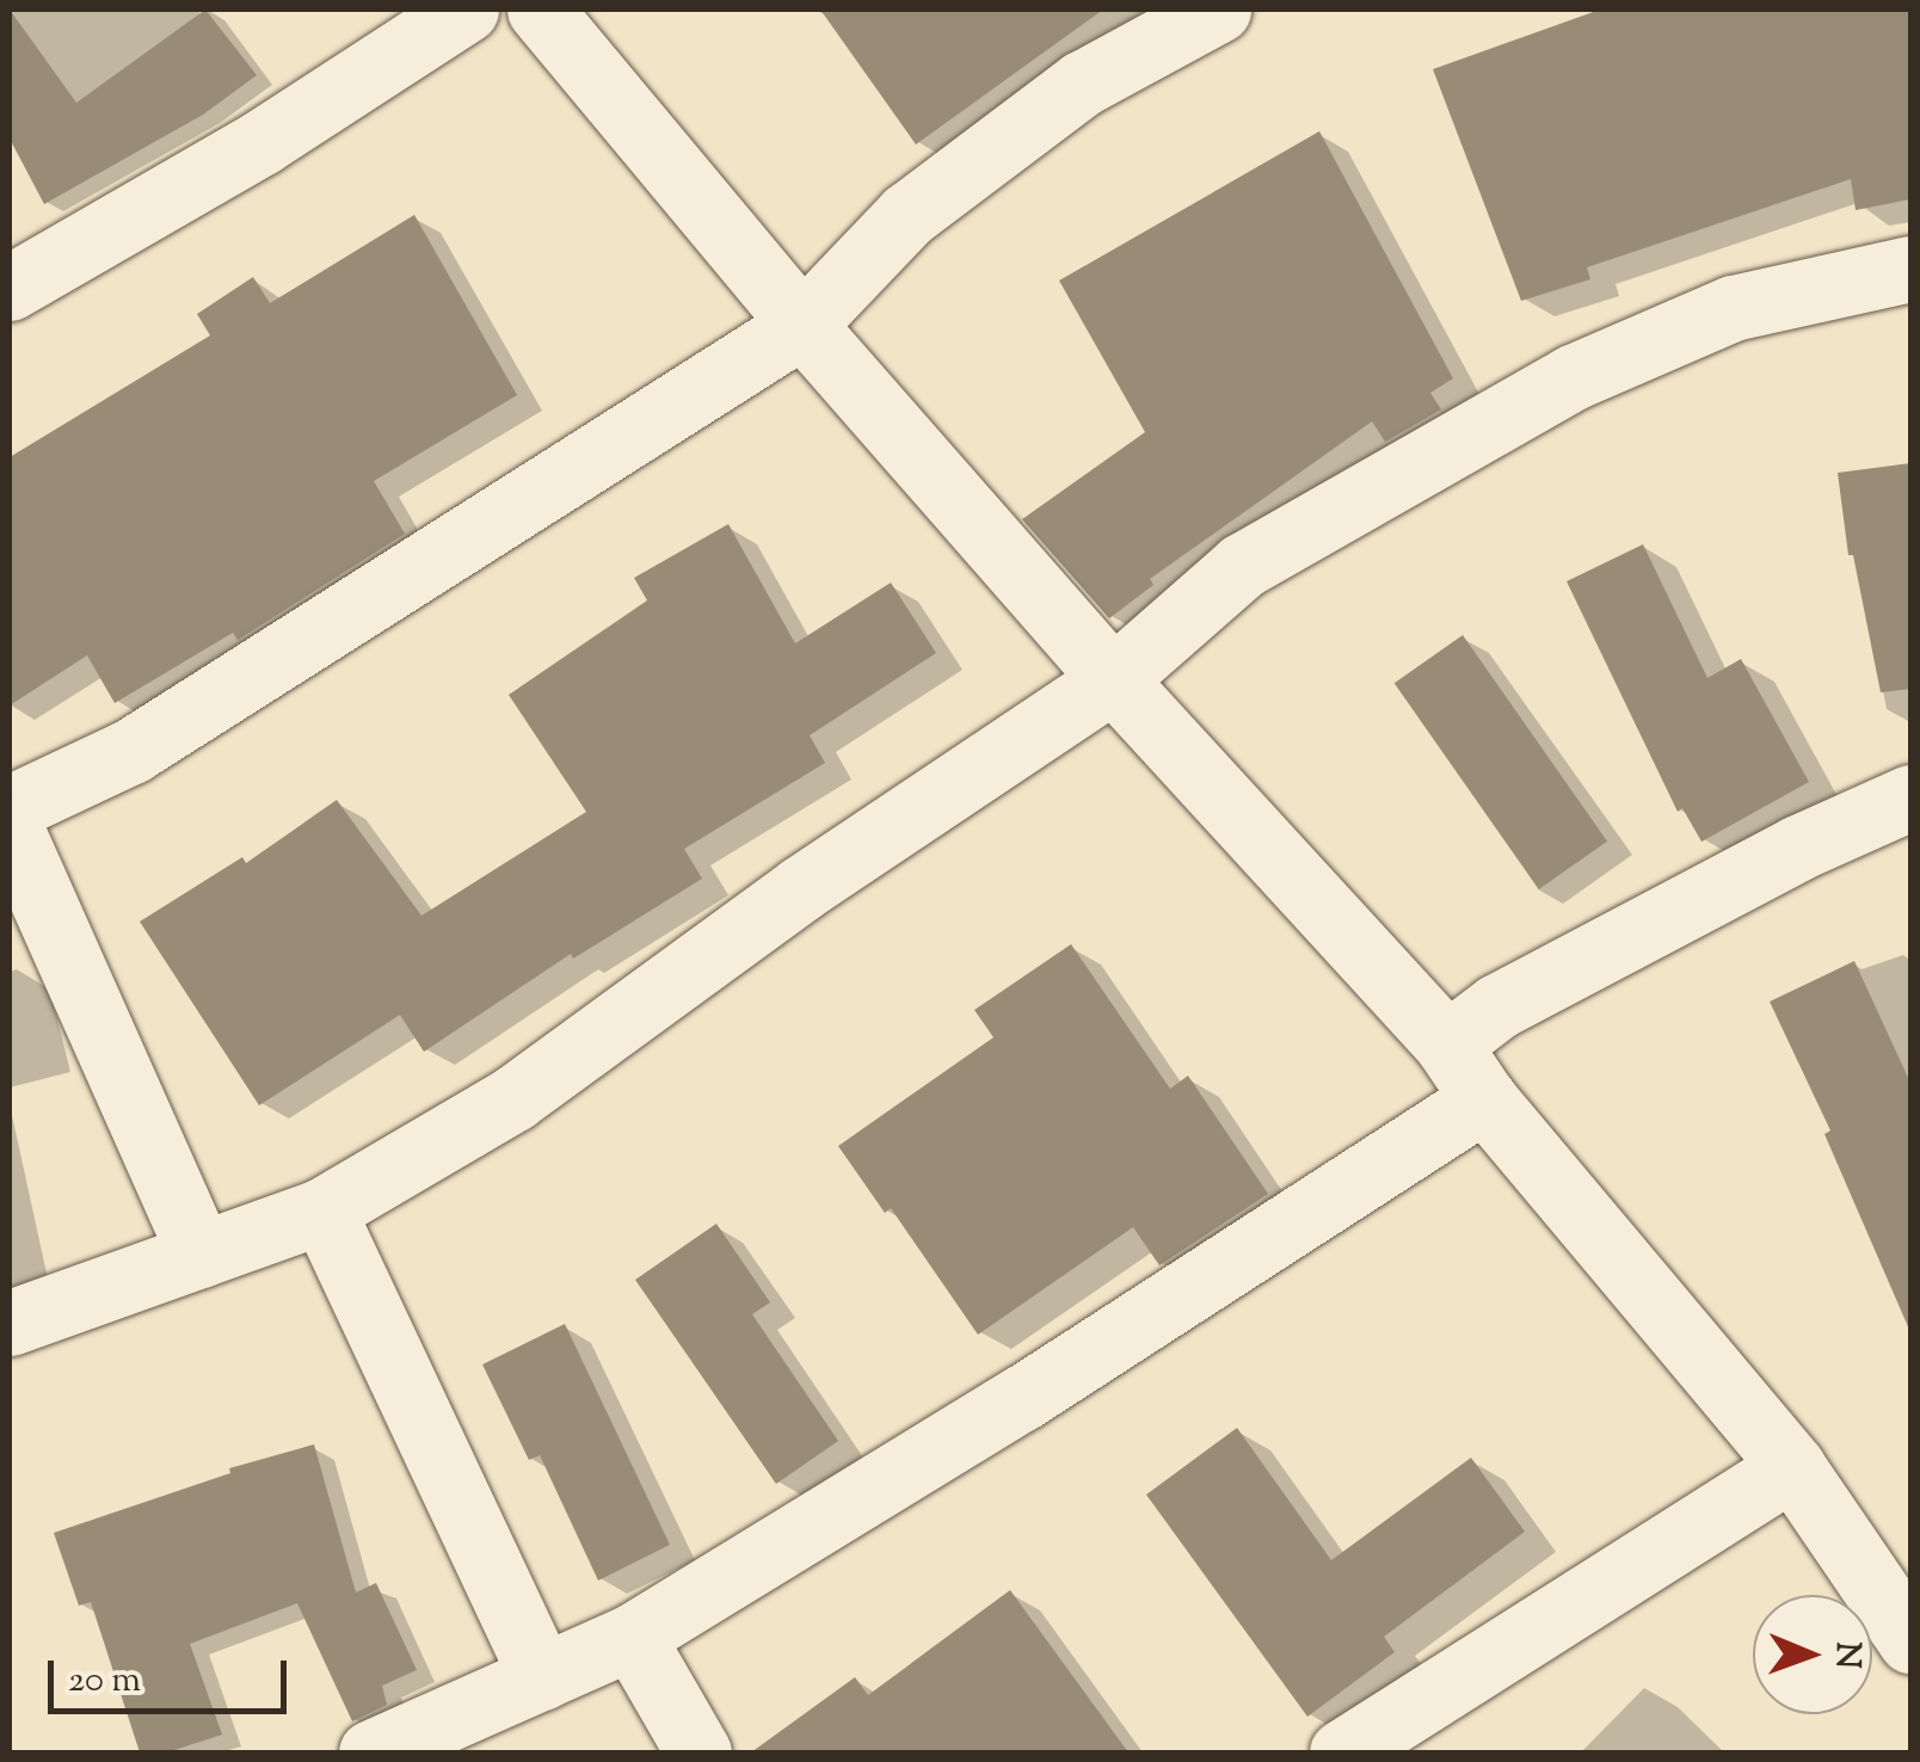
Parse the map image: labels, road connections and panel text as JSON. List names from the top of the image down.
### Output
{
  "scale_bar": "20 m",
  "north": "right"
}
